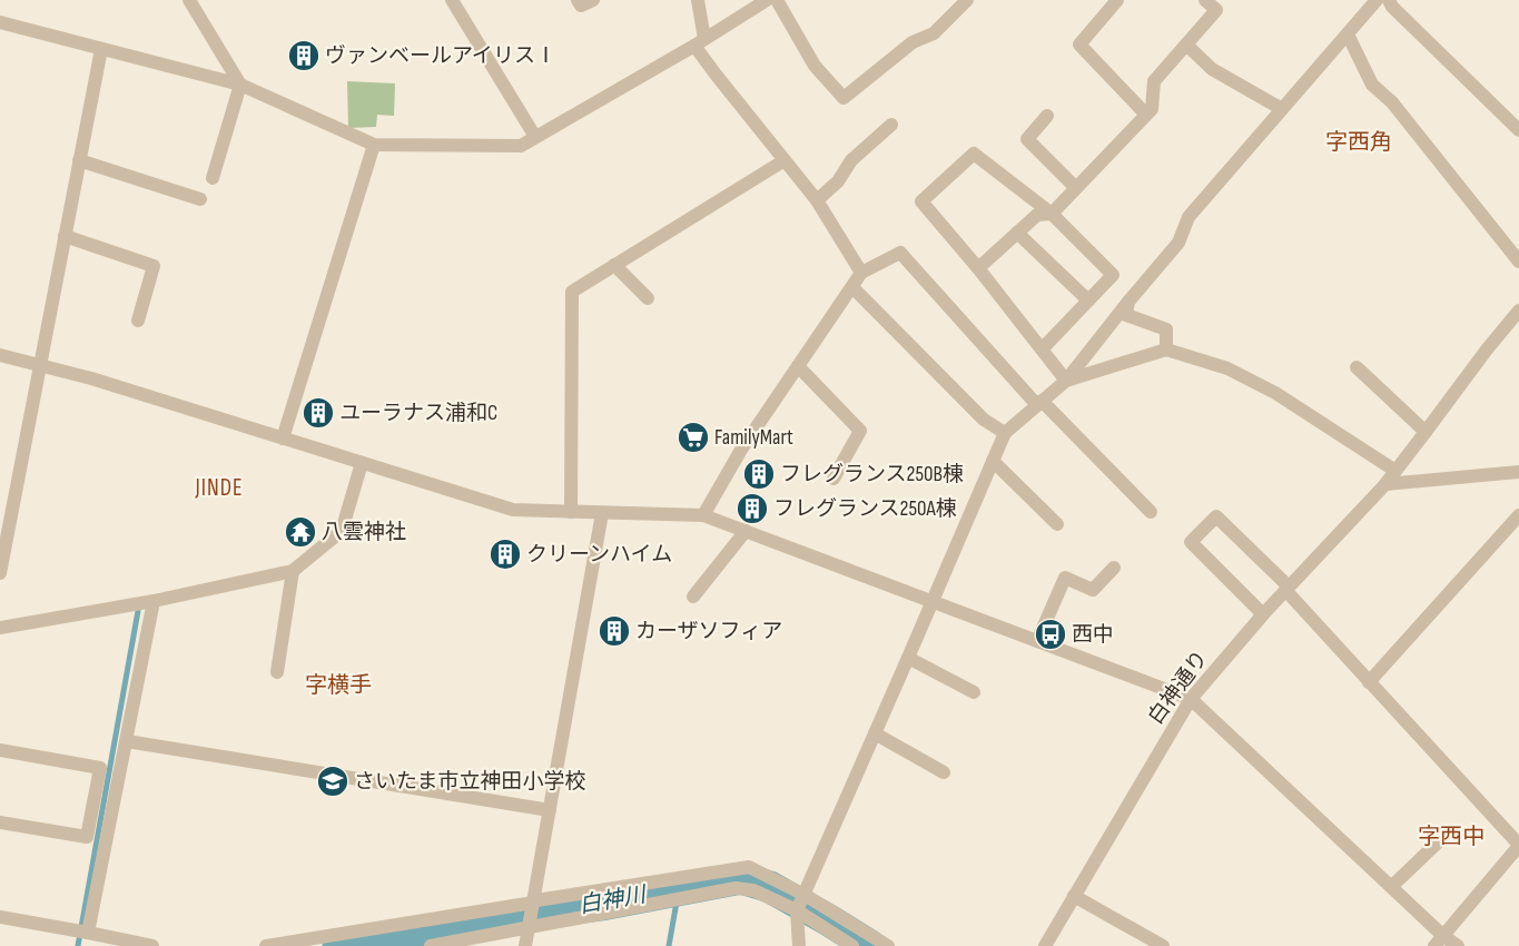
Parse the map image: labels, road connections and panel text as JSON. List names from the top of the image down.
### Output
{
  "streets": {
    "street": ["白神通り"]
  },
  "districts": [
    "字西角",
    "JINDE",
    "字横手",
    "字西中"
  ],
  "water": ["白神川"],
  "places": {
    "building": [
      "ヴァンベールアイリスⅠ",
      "ユーラナス浦和C",
      "フレグランス250B棟",
      "フレグランス250A棟",
      "クリーンハイム",
      "カーザソフィア"
    ],
    "supermarket": ["FamilyMart"],
    "temple": ["八雲神社"],
    "bus stop": ["西中"],
    "school or university": ["さいたま市立神田小学校"]
  }
}
